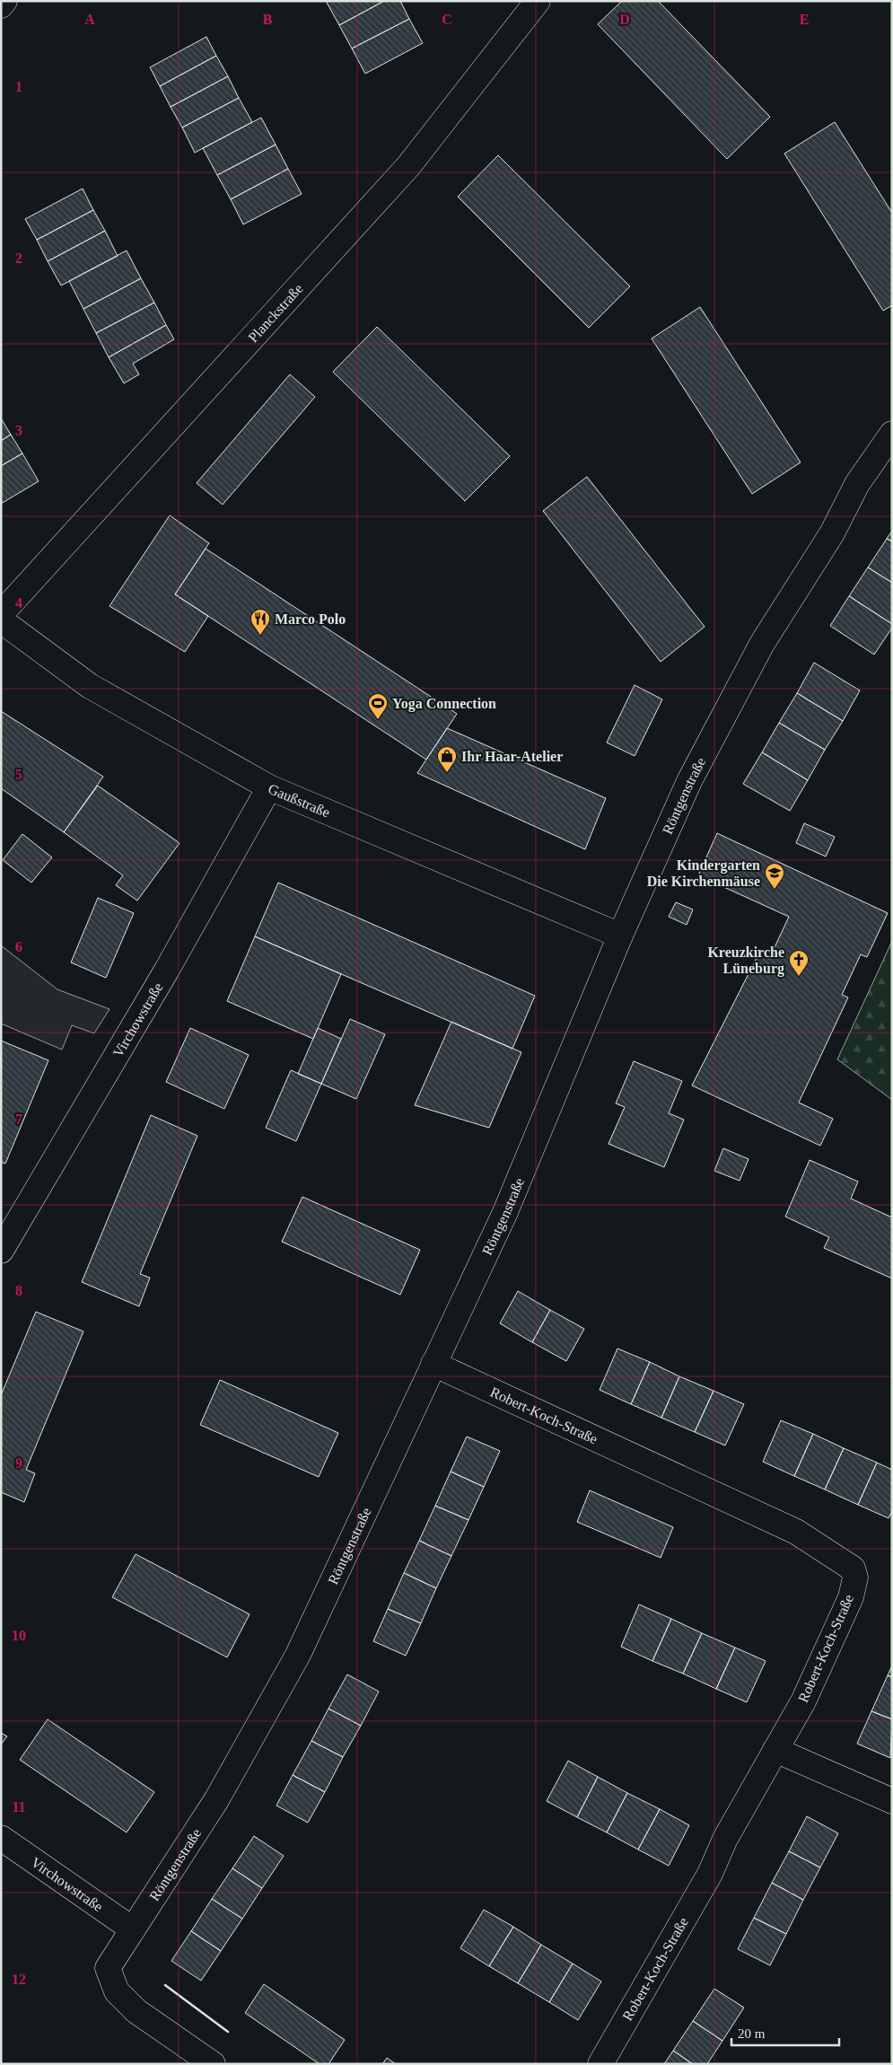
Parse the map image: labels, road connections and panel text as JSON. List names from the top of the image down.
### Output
{
  "streets": {
    "street": [
      "Planckstraße",
      "Röntgenstraße",
      "Gaußstraße",
      "Virchowstraße",
      "Robert-Koch-Straße"
    ]
  },
  "crossings": [
    ["Röntgenstraße", "Gaußstraße"],
    ["Röntgenstraße", "Virchowstraße"],
    ["Röntgenstraße", "Robert-Koch-Straße"],
    ["Gaußstraße", "Virchowstraße"]
  ],
  "places": {
    "restaurant": ["Marco Polo"],
    "sports": ["Yoga Connection"],
    "shop": ["Ihr Haar-Atelier"],
    "school or university": ["Kindergarten Die Kirchenmäuse"],
    "church": ["Kreuzkirche Lüneburg"]
  },
  "scale_bar": "20 m",
  "grid": {
    "columns": [
      "A",
      "B",
      "C",
      "D",
      "E"
    ],
    "rows": [
      "1",
      "2",
      "3",
      "4",
      "5",
      "6",
      "7",
      "8",
      "9",
      "10",
      "11",
      "12"
    ]
  }
}
